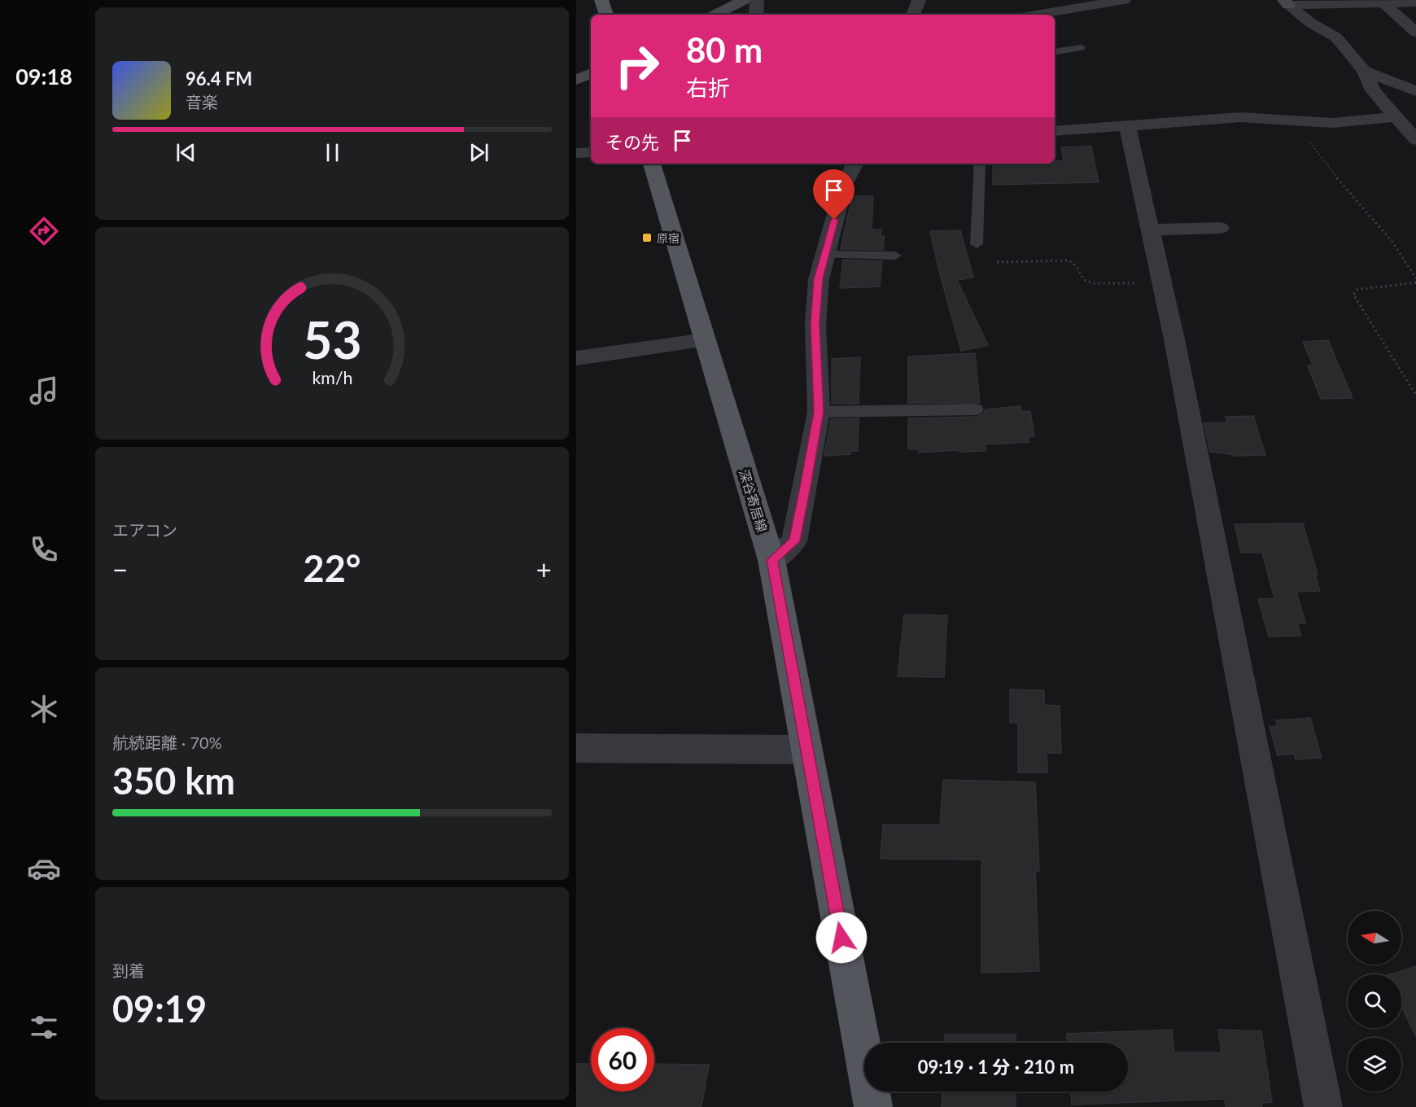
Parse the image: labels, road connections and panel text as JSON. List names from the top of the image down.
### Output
{
  "streets": {
    "main road": ["深谷寄居線"]
  },
  "places": {
    "transit": ["原宿"]
  },
  "north": "left",
  "page": {
    "tabs": "09:18",
    "turn": ["80 m", "右折"],
    "song": ["96.4 FM", "音楽"],
    "then": "その先",
    "tile": [
      "エアコン",
      ["航続距離 · 70%", "350 km"],
      ["到着", "09:19"]
    ],
    "heat": ["−", "22°", "+"],
    "limit": "60",
    "trip": "09:19 · 1 分 · 210 m",
    "gauge": ["53", "km/h"]
  }
}
